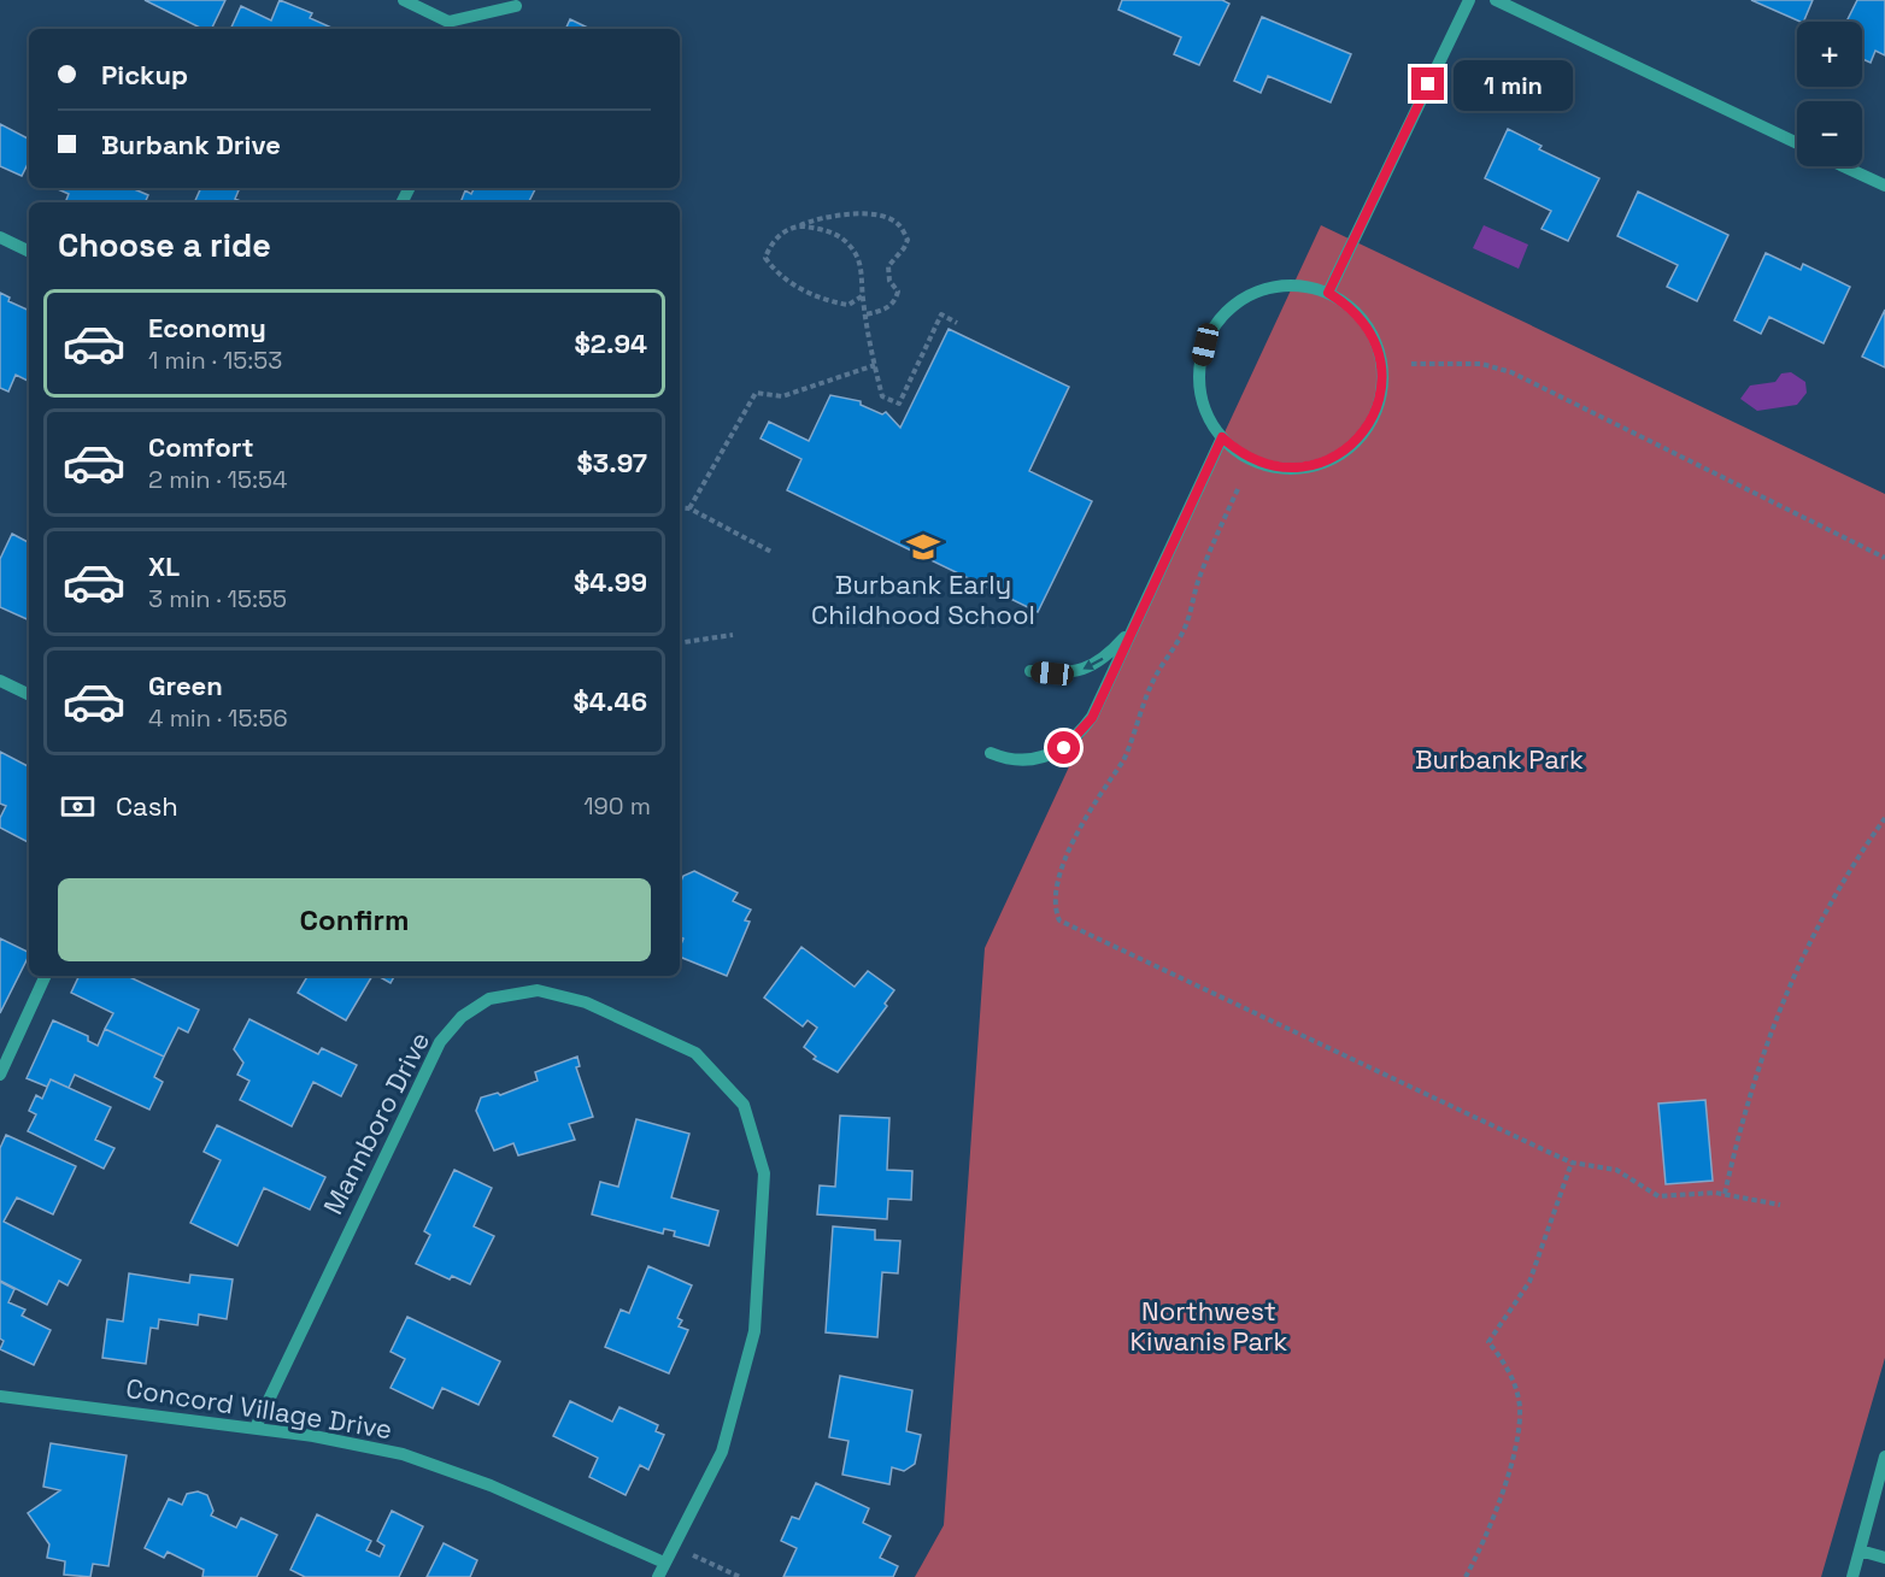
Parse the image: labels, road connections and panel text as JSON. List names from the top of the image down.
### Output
{
  "streets": {
    "street": ["Mannboro Drive", "Concord Village Drive"]
  },
  "crossings": [
    ["Mannboro Drive", "Concord Village Drive"]
  ],
  "parks": ["Burbank Park", "Northwest Kiwanis Park"],
  "places": {
    "school or university": ["Burbank Early Childhood School"]
  },
  "page": {
    "map_buttons": ["+", "−"],
    "banner": ["Pickup", "Burbank Drive"],
    "bubble": "1 min",
    "heading": "Choose a ride",
    "list": [
      {
        "name": "Economy",
        "note": "1 min · 15:53",
        "value": "$2.94"
      },
      {
        "name": "Comfort",
        "note": "2 min · 15:54",
        "value": "$3.97"
      },
      {
        "name": "XL",
        "note": "3 min · 15:55",
        "value": "$4.99"
      },
      {
        "name": "Green",
        "note": "4 min · 15:56",
        "value": "$4.46"
      }
    ],
    "pay": ["Cash", "190 m"],
    "buttons": "Confirm"
  }
}
